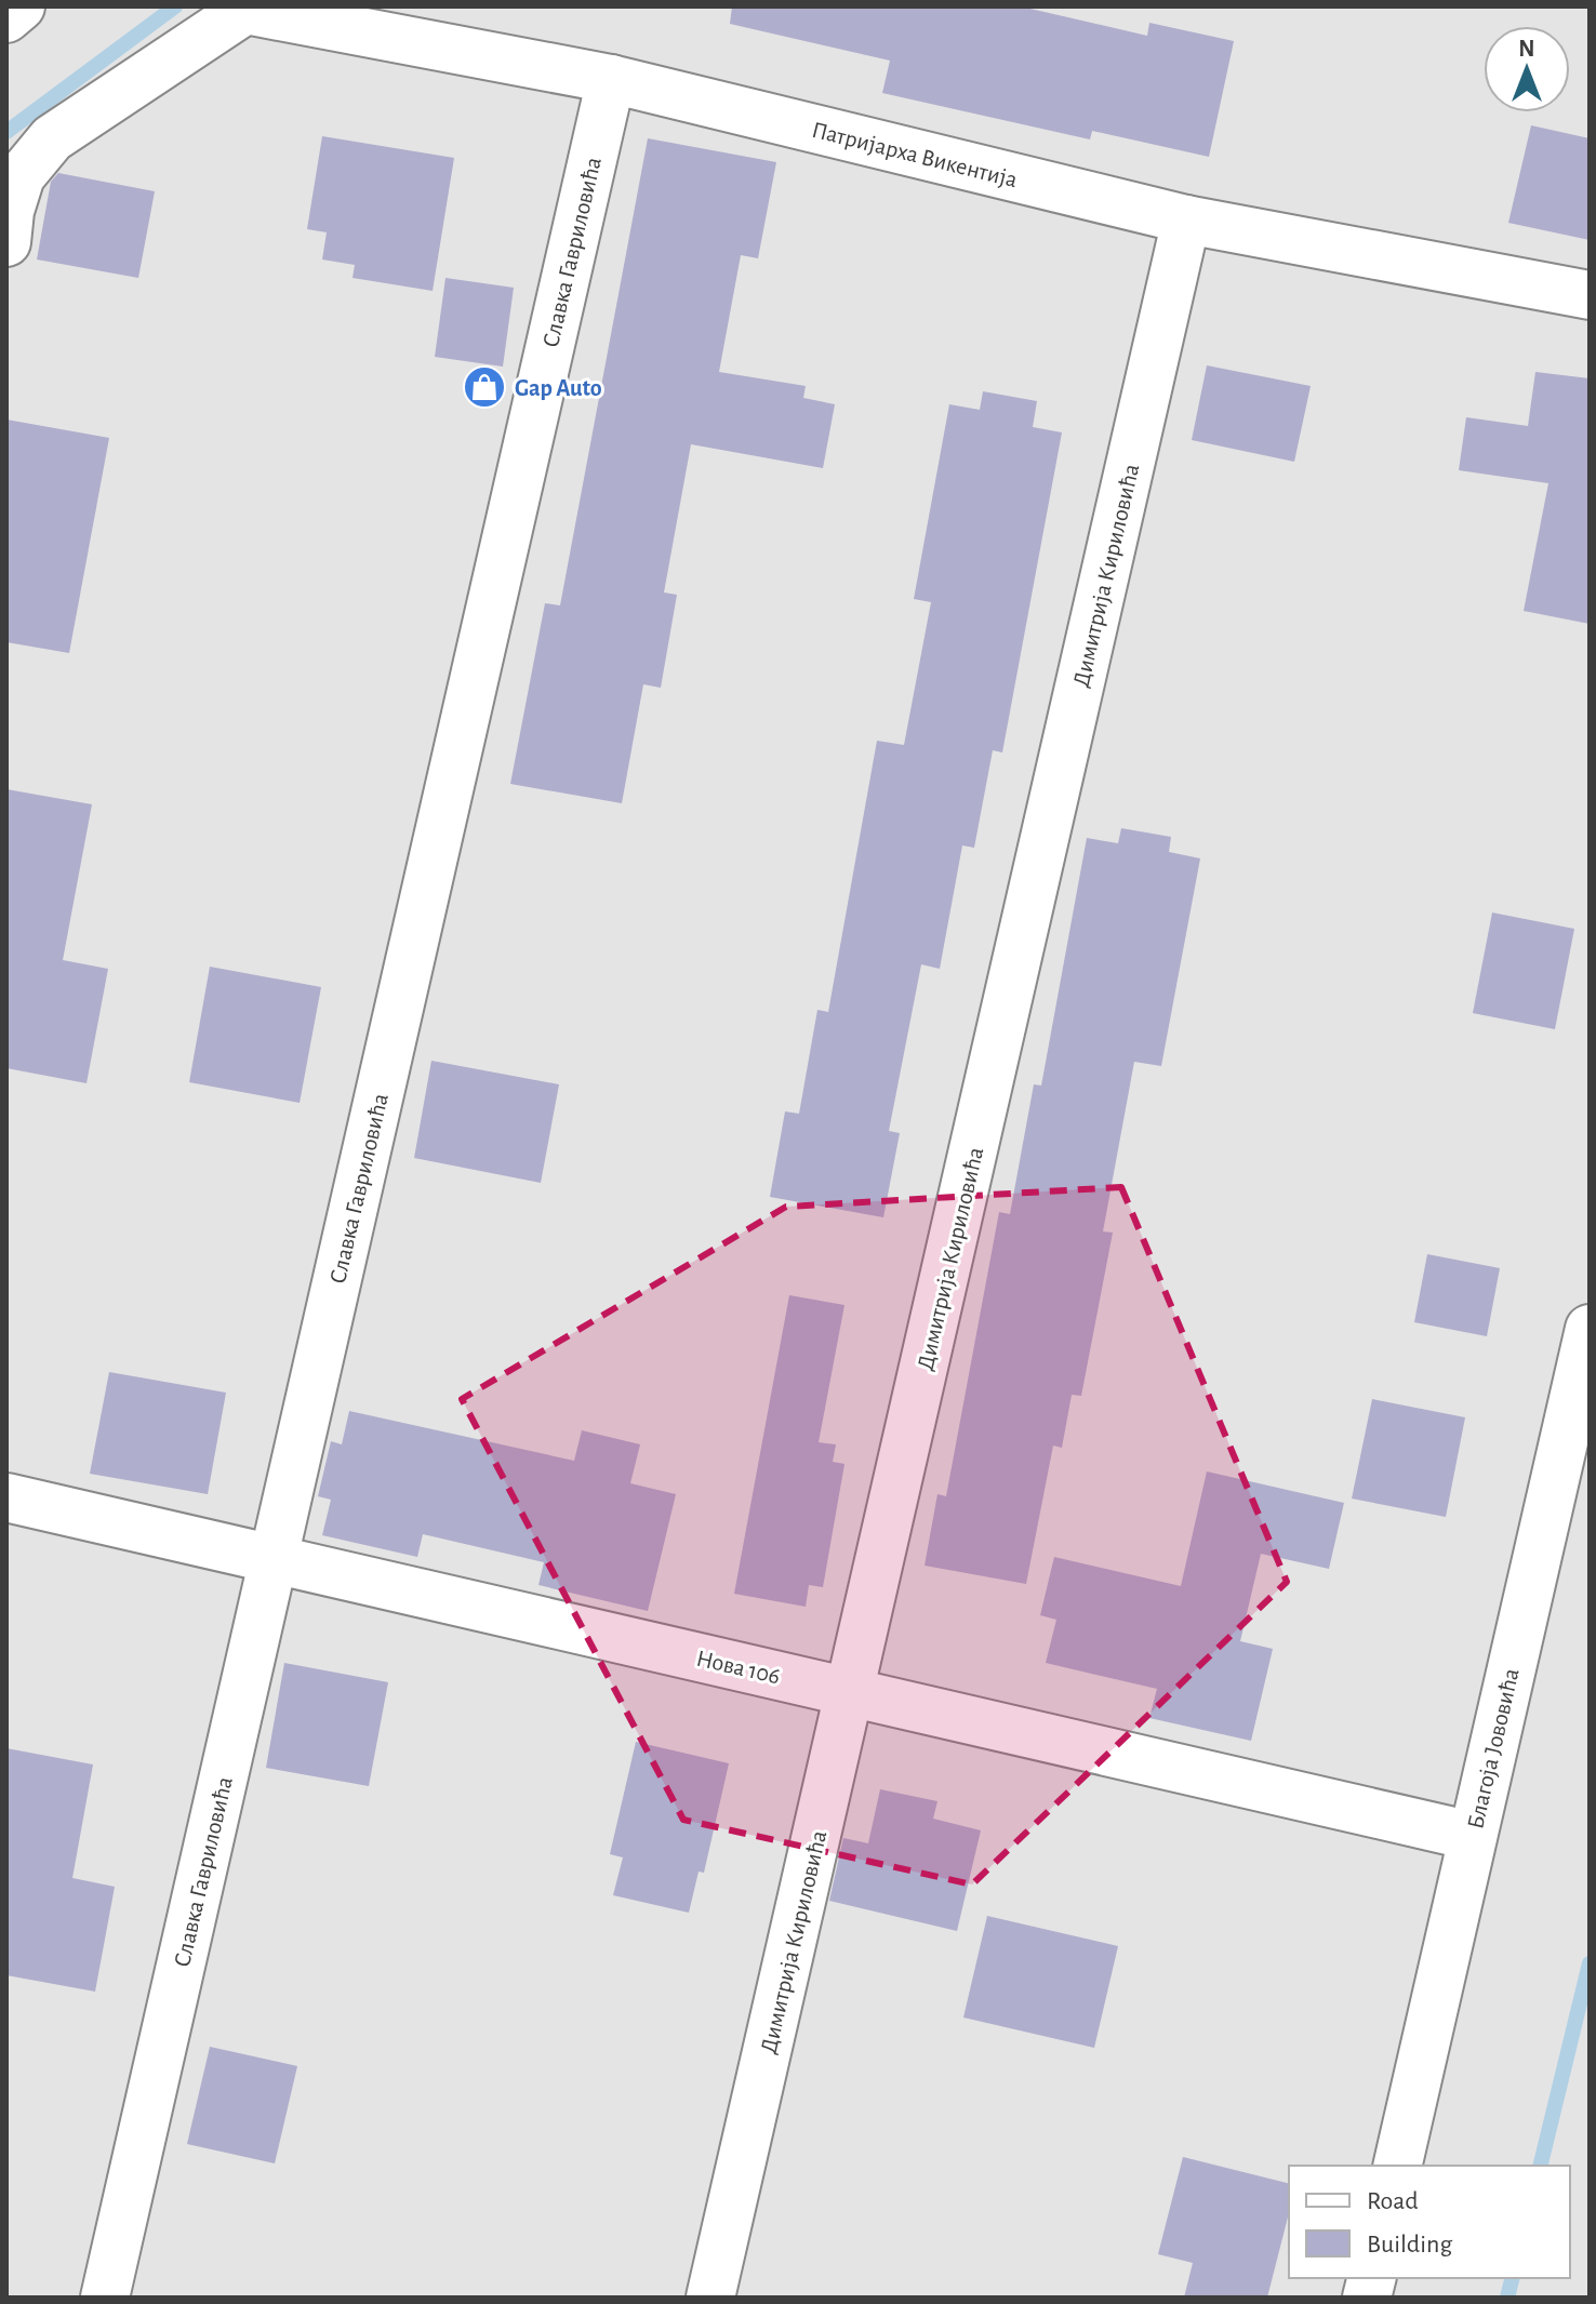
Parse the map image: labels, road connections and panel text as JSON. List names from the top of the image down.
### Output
{
  "streets": {
    "street": [
      "Патријарха Викентија",
      "Славка Гавриловића",
      "Димитрија Кириловића",
      "Нова 106",
      "Благоја Јововића"
    ]
  },
  "crossings": [
    ["Патријарха Викентија", "Славка Гавриловића"],
    ["Патријарха Викентија", "Димитрија Кириловића"],
    ["Славка Гавриловића", "Нова 106"],
    ["Димитрија Кириловића", "Нова 106"],
    ["Нова 106", "Благоја Јововића"]
  ],
  "places": {
    "shop": ["Gap Auto"]
  },
  "legend": ["Road", "Building"],
  "north": "top"
}
